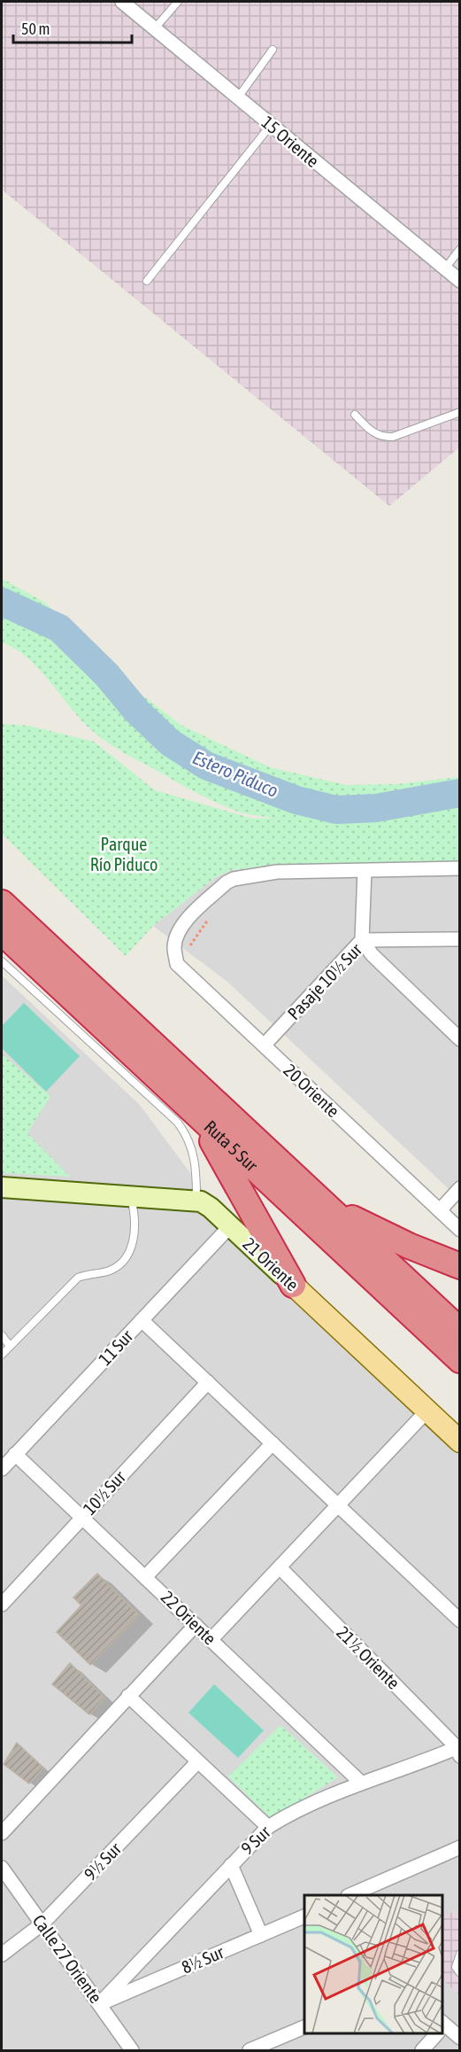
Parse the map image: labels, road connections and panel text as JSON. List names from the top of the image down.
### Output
{
  "streets": {
    "highway": ["Ruta 5 Sur"],
    "main road": ["21 Oriente"],
    "street": [
      "15 Oriente",
      "Pasaje 10½ Sur",
      "20 Oriente",
      "11 Sur",
      "10½ Sur",
      "22 Oriente",
      "21½ Oriente",
      "9 Sur",
      "9½ Sur",
      "Calle 27 Oriente",
      "8½ Sur"
    ]
  },
  "crossings": [
    ["Pasaje 10½ Sur", "20 Oriente"],
    ["21 Oriente", "11 Sur"],
    ["11 Sur", "22 Oriente"],
    ["10½ Sur", "22 Oriente"],
    ["22 Oriente", "9 Sur"],
    ["21½ Oriente", "9 Sur"],
    ["9 Sur", "Calle 27 Oriente"],
    ["9 Sur", "8½ Sur"],
    ["9½ Sur", "Calle 27 Oriente"],
    ["Calle 27 Oriente", "8½ Sur"]
  ],
  "water": ["Estero Piduco"],
  "parks": ["Parque Río Piduco"],
  "scale_bar": "50 m"
}
